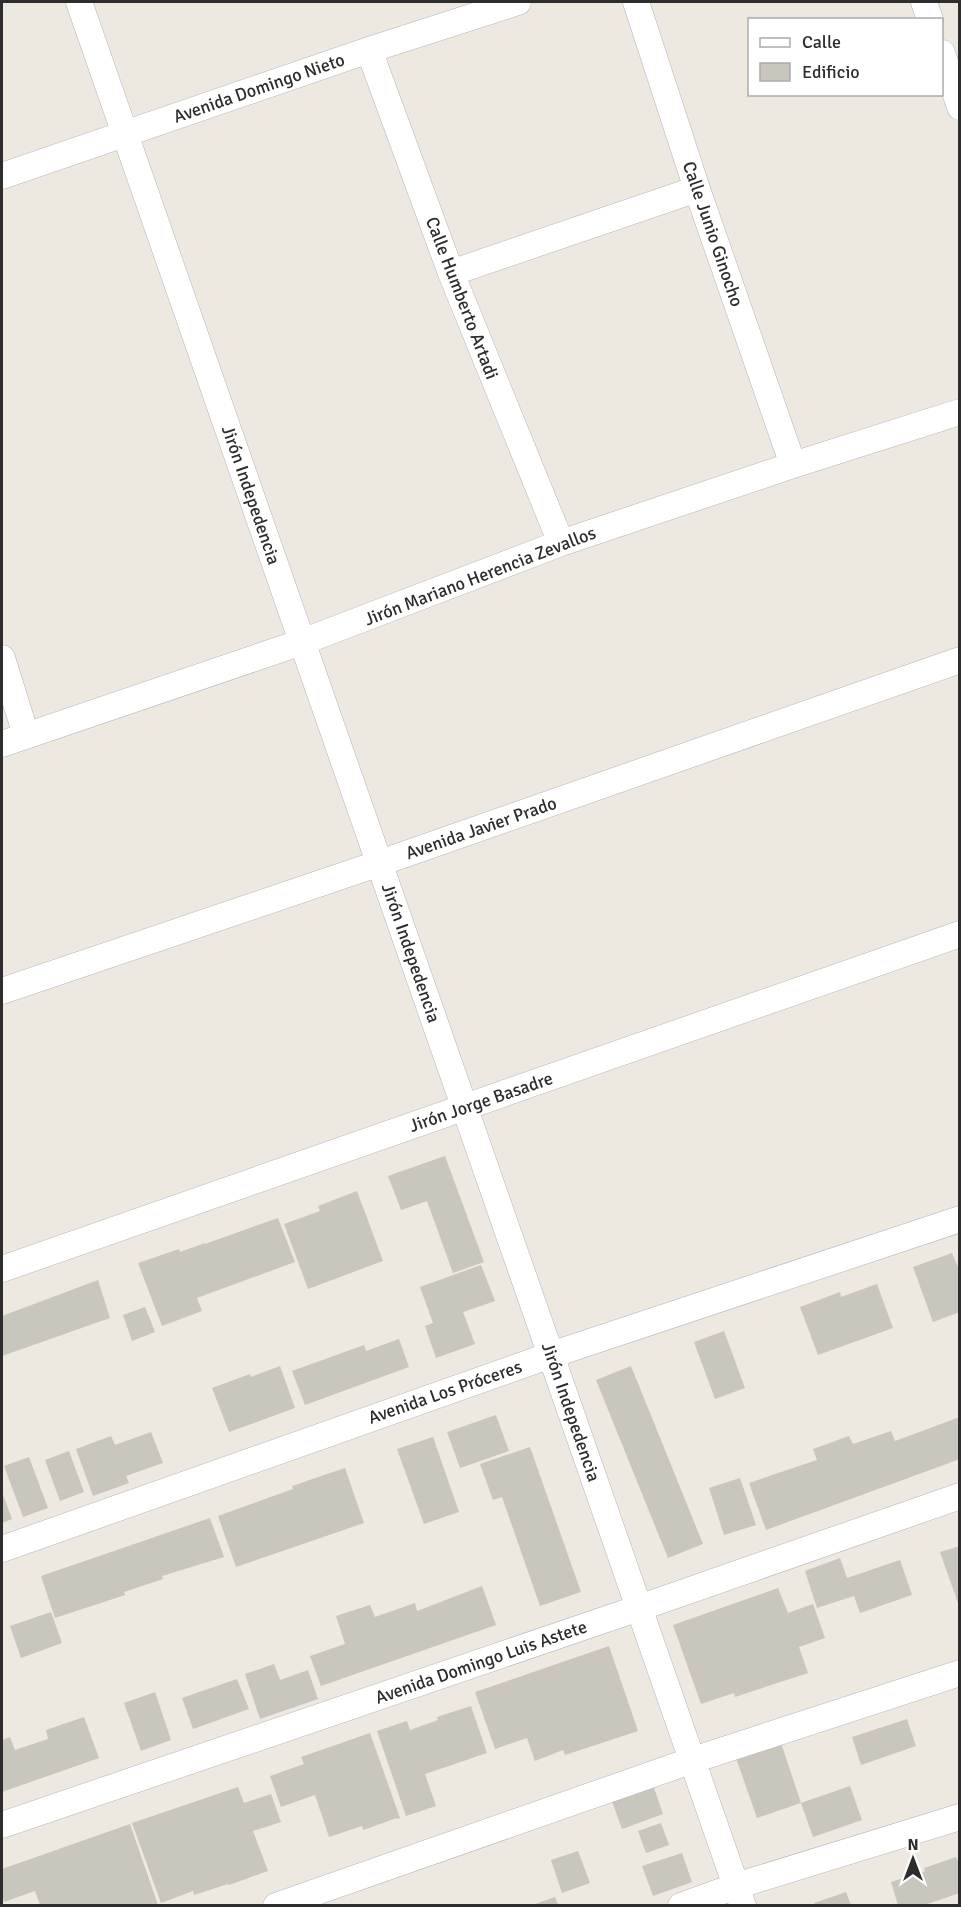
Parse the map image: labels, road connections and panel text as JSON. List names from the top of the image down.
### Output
{
  "streets": {
    "street": [
      "Avenida Domingo Nieto",
      "Calle Junio Ginocho",
      "Calle Humberto Artadi",
      "Jirón Indepedencia",
      "Jirón Mariano Herencia Zevallos",
      "Avenida Javier Prado",
      "Jirón Jorge Basadre",
      "Avenida Los Próceres",
      "Avenida Domingo Luis Astete"
    ]
  },
  "crossings": [
    ["Avenida Domingo Nieto", "Calle Humberto Artadi"],
    ["Avenida Domingo Nieto", "Jirón Indepedencia"],
    ["Calle Junio Ginocho", "Jirón Mariano Herencia Zevallos"],
    ["Calle Humberto Artadi", "Jirón Mariano Herencia Zevallos"],
    ["Jirón Indepedencia", "Jirón Mariano Herencia Zevallos"],
    ["Jirón Indepedencia", "Avenida Javier Prado"],
    ["Jirón Indepedencia", "Jirón Jorge Basadre"],
    ["Jirón Indepedencia", "Avenida Los Próceres"],
    ["Jirón Indepedencia", "Avenida Domingo Luis Astete"]
  ],
  "legend": ["Calle", "Edificio"],
  "north": "top"
}
